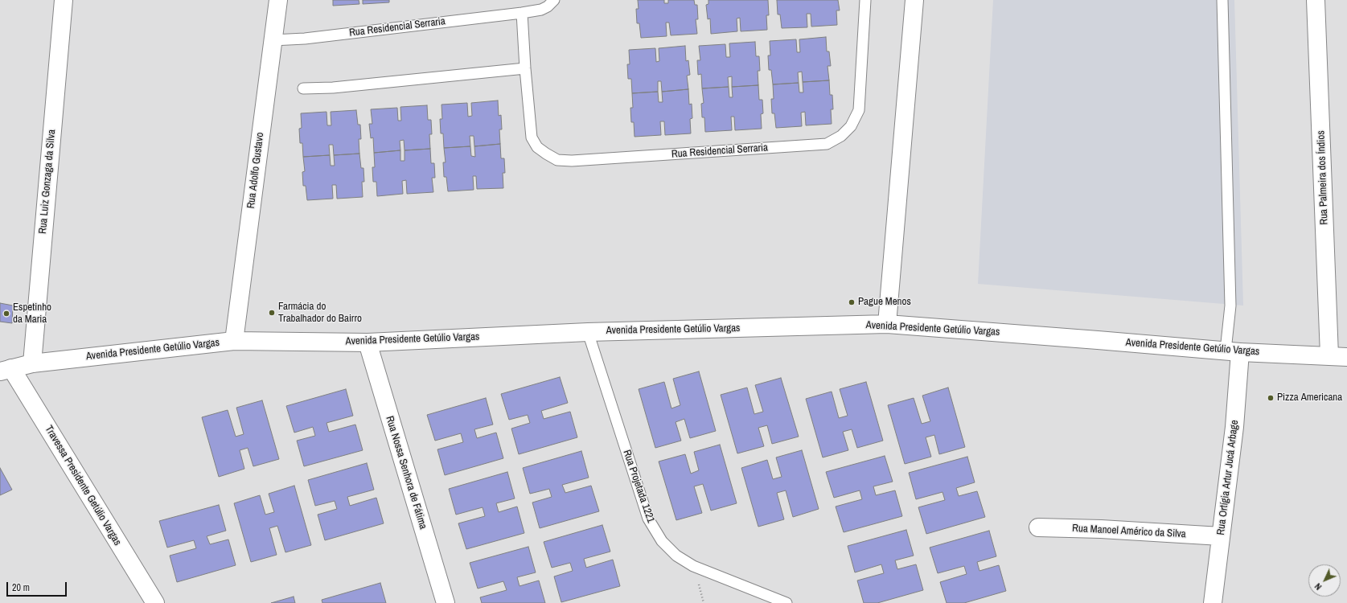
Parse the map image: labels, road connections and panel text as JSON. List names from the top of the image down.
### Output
{
  "streets": {
    "street": [
      "Rua Adolfo Gustavo",
      "Rua Palmeira dos Índios",
      "Rua Luiz Gonzaga da Silva",
      "Avenida Presidente Getúlio Vargas",
      "Rua Nossa Senhora de Fátima",
      "Rua Ortígia Artur Jucá Arbage",
      "Travessa Presidente Getúlio Vargas",
      "Rua Manoel Américo da Silva"
    ],
    "lane": ["Rua Residencial Serraria", "Rua Projetada 1221"]
  },
  "crossings": [
    ["Rua Residencial Serraria", "Rua Adolfo Gustavo"],
    ["Rua Adolfo Gustavo", "Avenida Presidente Getúlio Vargas"],
    ["Rua Palmeira dos Índios", "Avenida Presidente Getúlio Vargas"],
    ["Rua Luiz Gonzaga da Silva", "Avenida Presidente Getúlio Vargas"],
    ["Avenida Presidente Getúlio Vargas", "Rua Nossa Senhora de Fátima"],
    ["Avenida Presidente Getúlio Vargas", "Rua Ortígia Artur Jucá Arbage"],
    ["Avenida Presidente Getúlio Vargas", "Travessa Presidente Getúlio Vargas"],
    ["Avenida Presidente Getúlio Vargas", "Rua Projetada 1221"],
    ["Rua Ortígia Artur Jucá Arbage", "Rua Manoel Américo da Silva"]
  ],
  "places": [
    "Pague Menos",
    "Farmácia do Trabalhador do Bairro",
    "Espetinho da Maria",
    "Pizza Americana"
  ],
  "scale_bar": "20 m",
  "north": "bottom left"
}
